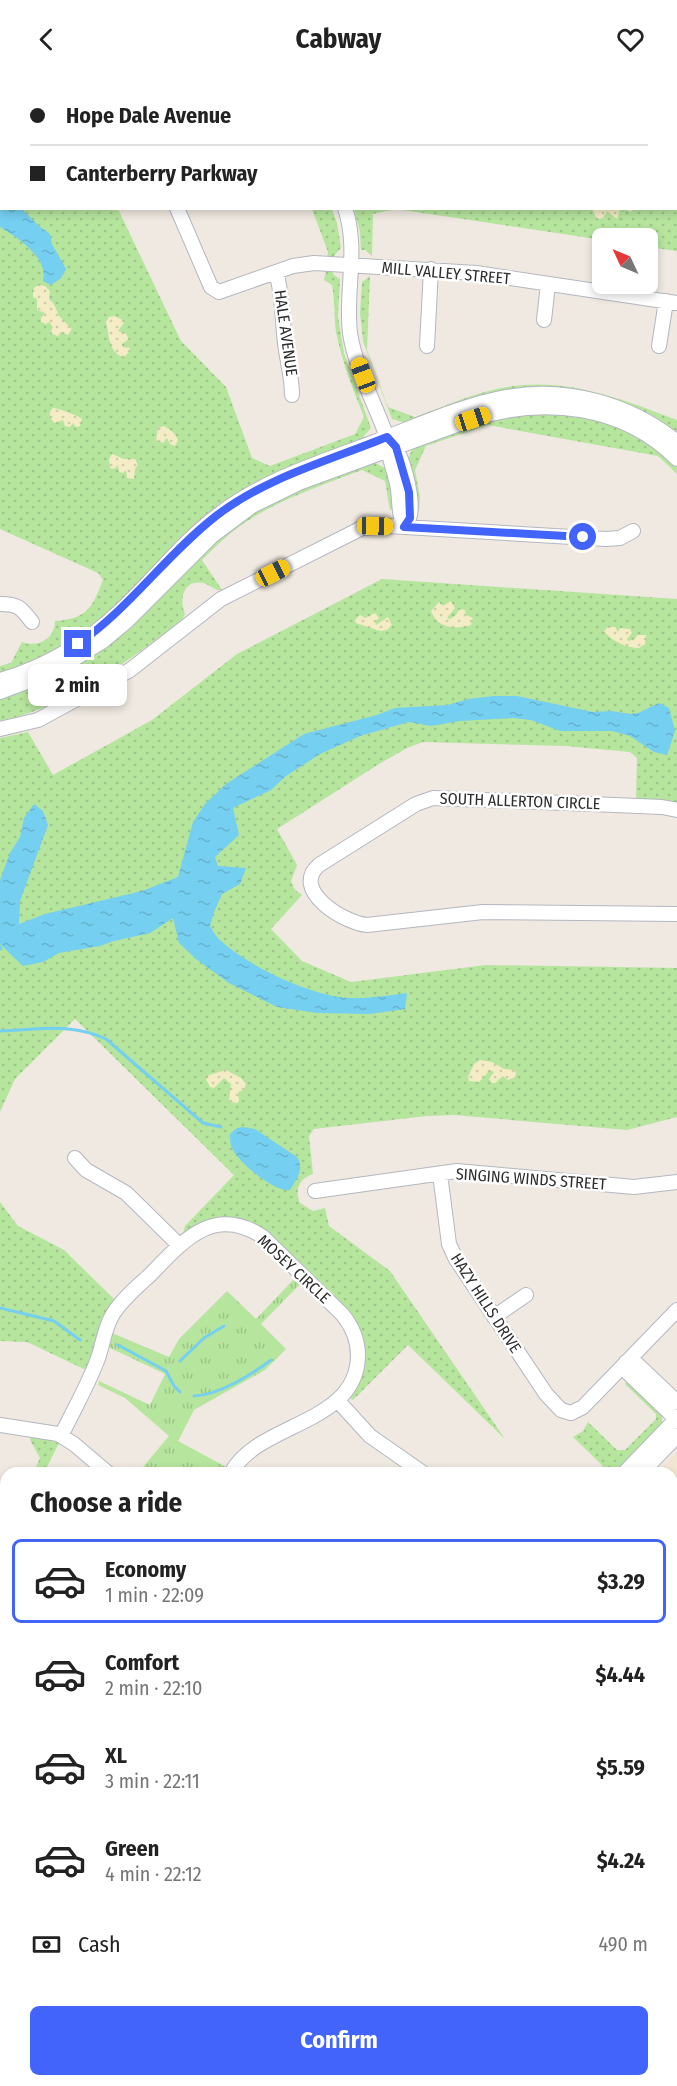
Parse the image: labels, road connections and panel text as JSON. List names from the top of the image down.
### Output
{
  "streets": {
    "street": [
      "MILL VALLEY STREET",
      "HALE AVENUE",
      "SOUTH ALLERTON CIRCLE",
      "SINGING WINDS STREET",
      "MOSEY CIRCLE",
      "HAZY HILLS DRIVE"
    ]
  },
  "crossings": [
    ["MILL VALLEY STREET", "HALE AVENUE"],
    ["SINGING WINDS STREET", "HAZY HILLS DRIVE"]
  ],
  "north": "top left",
  "page": {
    "header": "Cabway",
    "banner": ["Hope Dale Avenue", "Canterberry Parkway"],
    "bubble": "2 min",
    "heading": "Choose a ride",
    "list": [
      {
        "name": "Economy",
        "note": "1 min · 22:09",
        "value": "$3.29"
      },
      {
        "name": "Comfort",
        "note": "2 min · 22:10",
        "value": "$4.44"
      },
      {
        "name": "XL",
        "note": "3 min · 22:11",
        "value": "$5.59"
      },
      {
        "name": "Green",
        "note": "4 min · 22:12",
        "value": "$4.24"
      }
    ],
    "pay": ["Cash", "490 m"],
    "buttons": "Confirm"
  }
}
